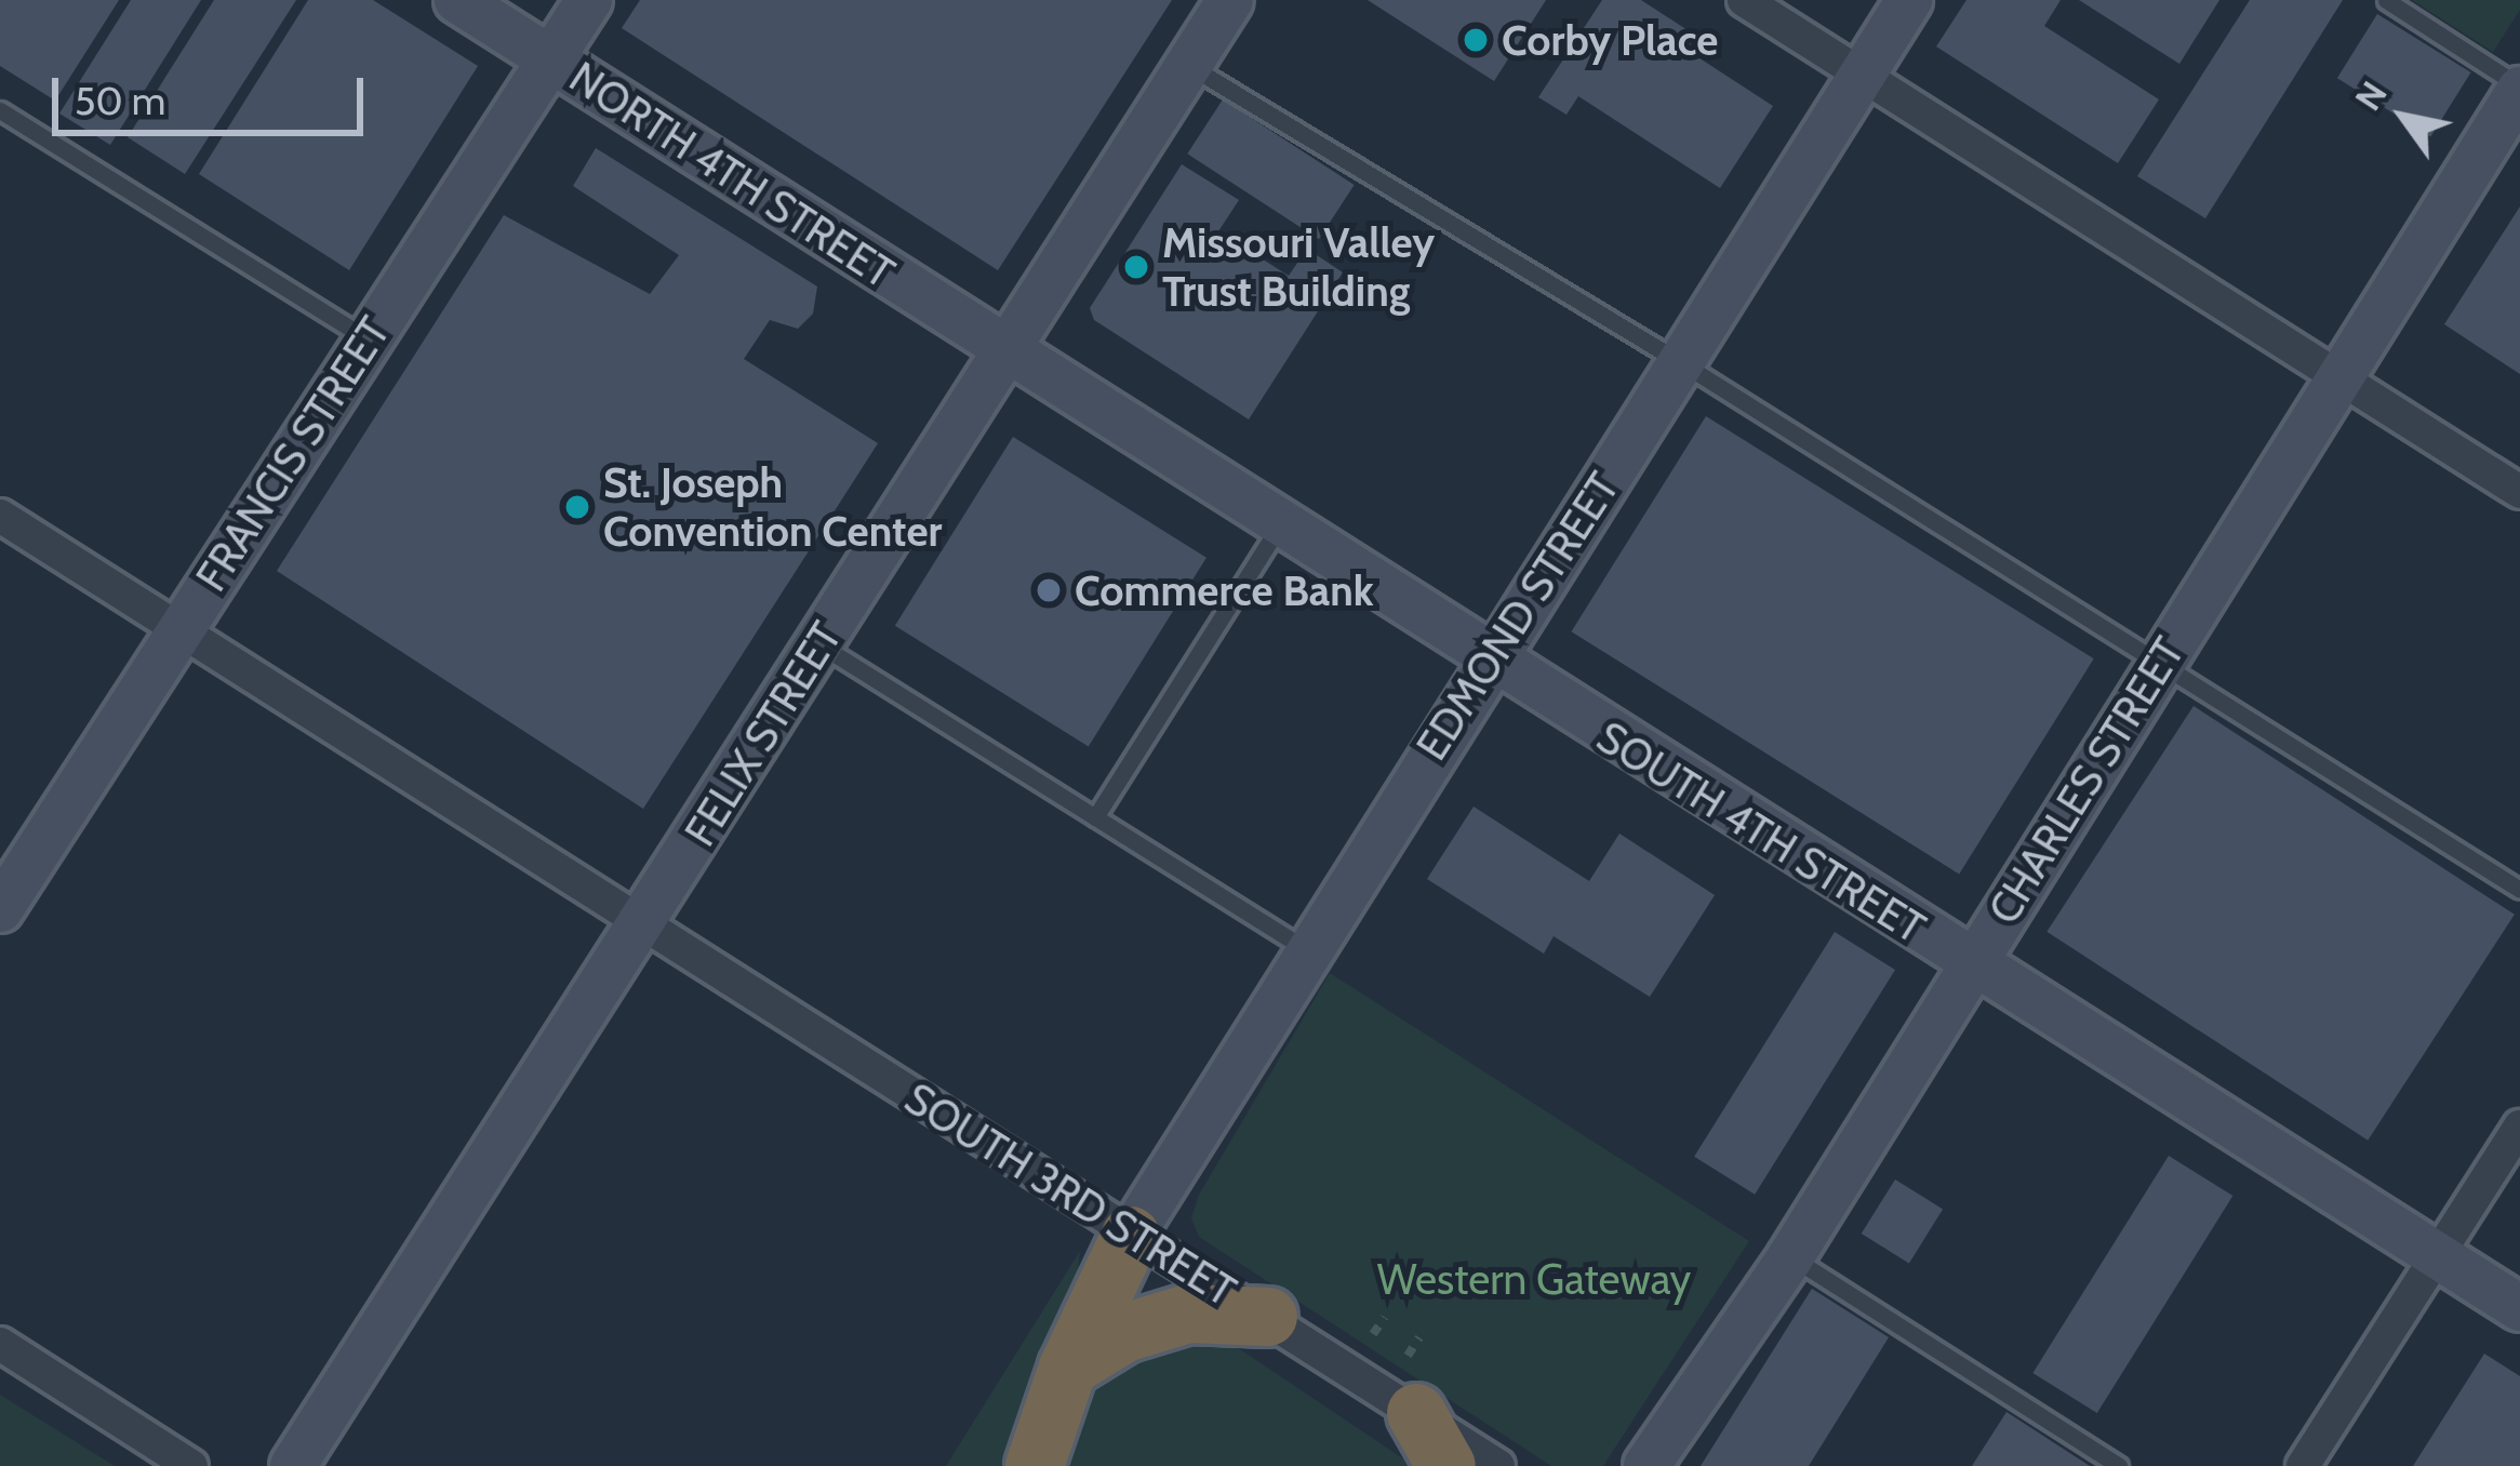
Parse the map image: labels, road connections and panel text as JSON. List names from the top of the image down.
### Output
{
  "streets": {
    "main road": [
      "NORTH 4TH STREET",
      "FRANCIS STREET",
      "EDMOND STREET",
      "FELIX STREET",
      "CHARLES STREET",
      "SOUTH 4TH STREET"
    ],
    "street": ["SOUTH 3RD STREET"]
  },
  "crossings": [
    ["NORTH 4TH STREET", "FRANCIS STREET"],
    ["NORTH 4TH STREET", "FELIX STREET"],
    ["NORTH 4TH STREET", "SOUTH 4TH STREET"],
    ["FRANCIS STREET", "SOUTH 3RD STREET"],
    ["EDMOND STREET", "SOUTH 4TH STREET"],
    ["EDMOND STREET", "SOUTH 3RD STREET"],
    ["FELIX STREET", "SOUTH 4TH STREET"],
    ["FELIX STREET", "SOUTH 3RD STREET"],
    ["CHARLES STREET", "SOUTH 4TH STREET"]
  ],
  "parks": ["Western Gateway"],
  "places": [
    "Corby Place",
    "Missouri Valley Trust Building",
    "St. Joseph Convention Center",
    "Commerce Bank"
  ],
  "scale_bar": "50 m",
  "north": "top left"
}
